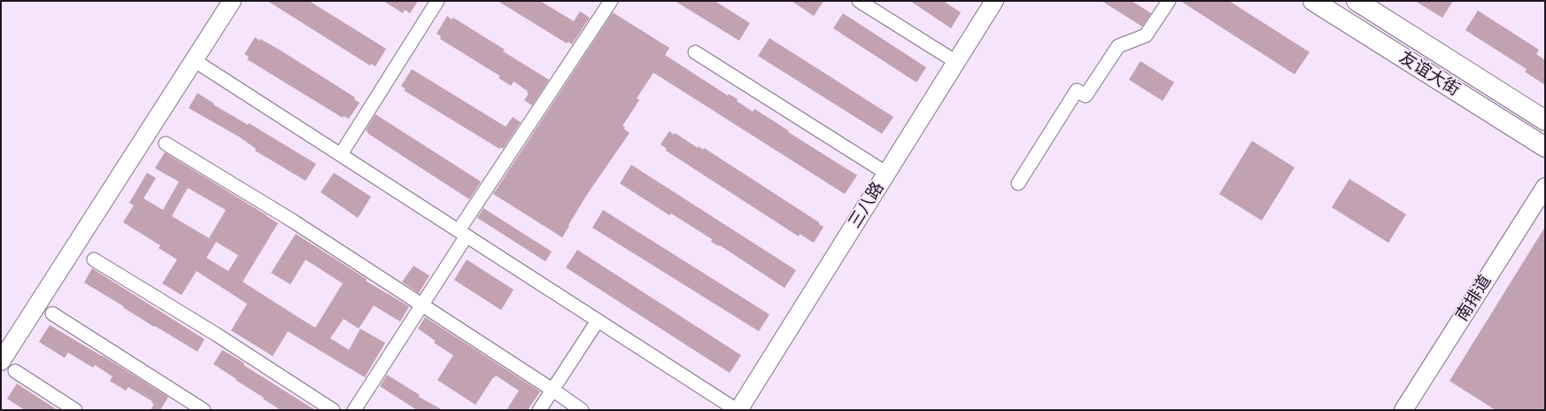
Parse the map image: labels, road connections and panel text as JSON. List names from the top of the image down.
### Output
{
  "streets": {
    "main road": ["友谊大街"],
    "street": ["三八路", "南排道"]
  }
}
